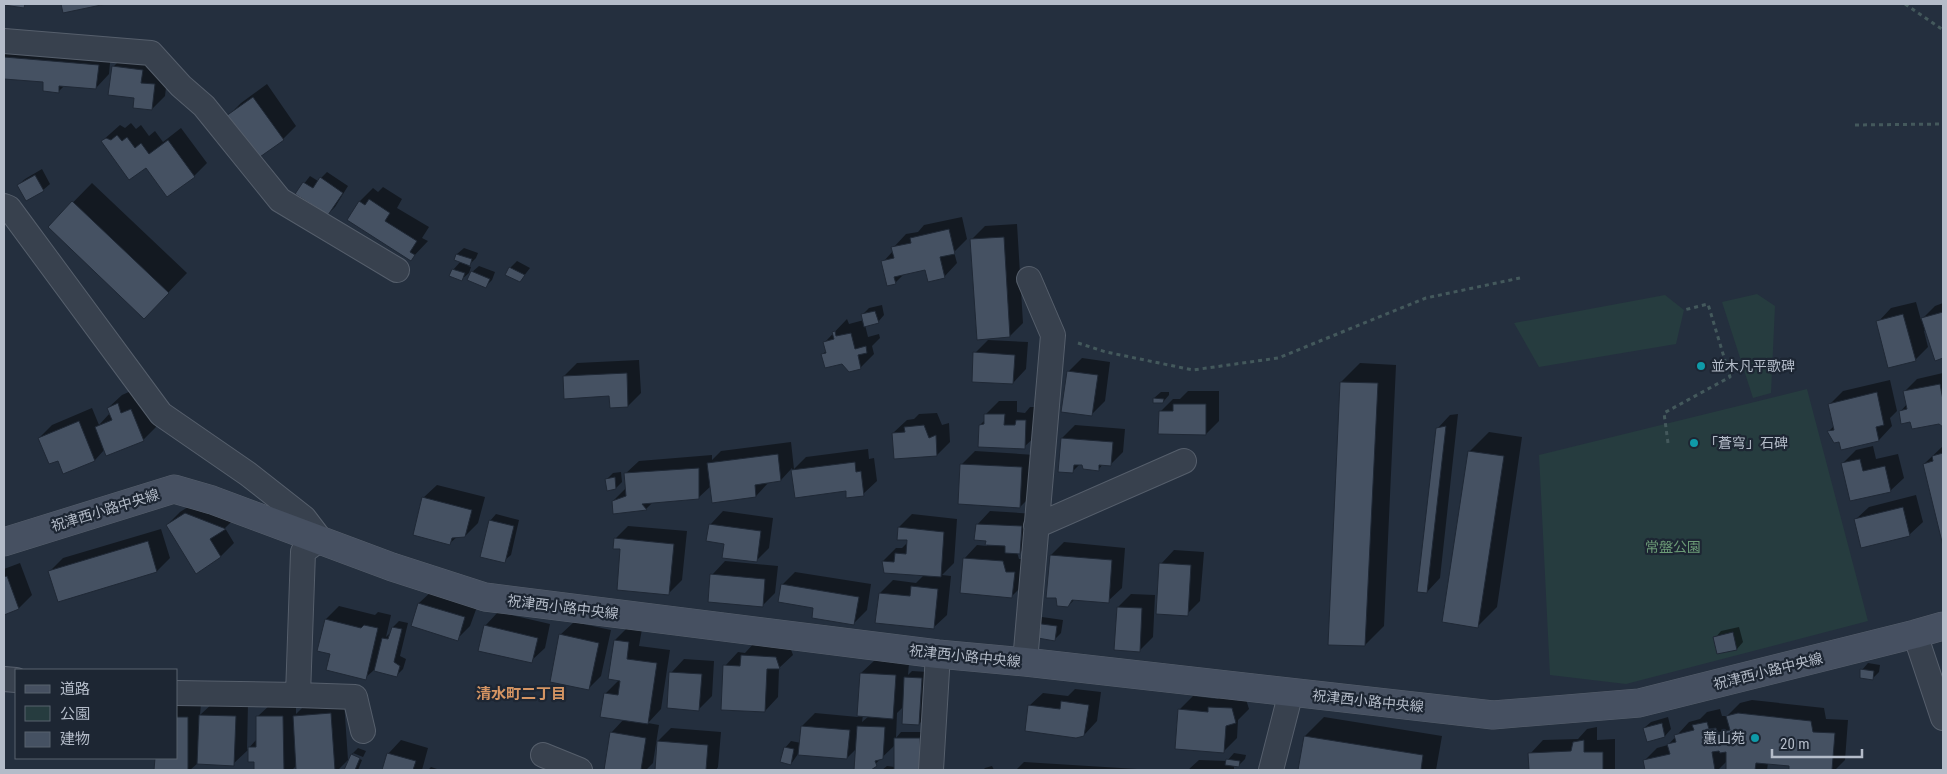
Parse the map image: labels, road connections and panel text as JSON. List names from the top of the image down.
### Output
{
  "streets": {
    "main road": ["祝津西小路中央線"]
  },
  "districts": ["清水町二丁目"],
  "parks": ["常盤公園"],
  "places": ["並木凡平歌碑", "「蒼穹」石碑", "蕙山苑"],
  "legend": ["道路", "公園", "建物"],
  "scale_bar": "20 m"
}
